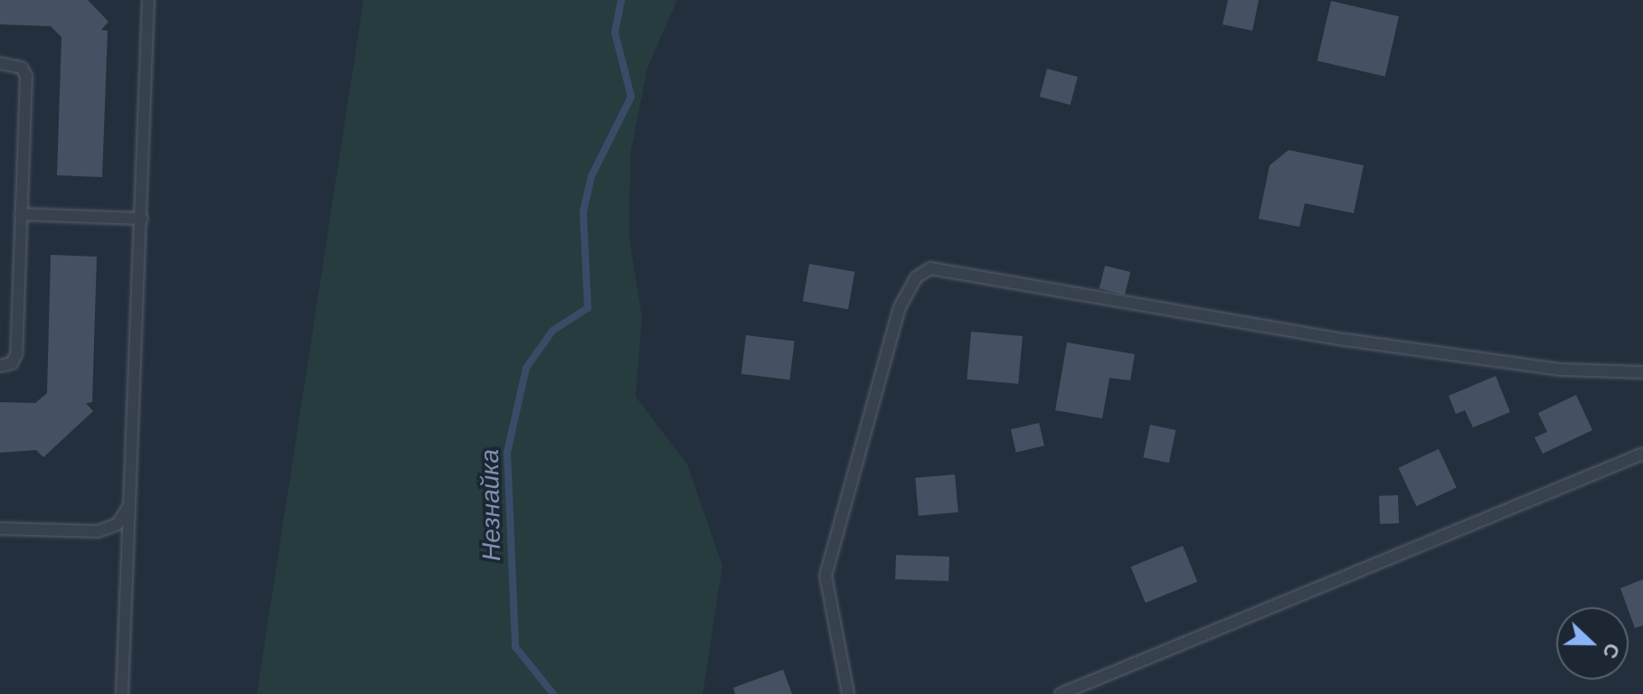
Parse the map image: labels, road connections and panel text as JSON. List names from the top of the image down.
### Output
{
  "water": ["Незнайка"],
  "north": "right"
}
